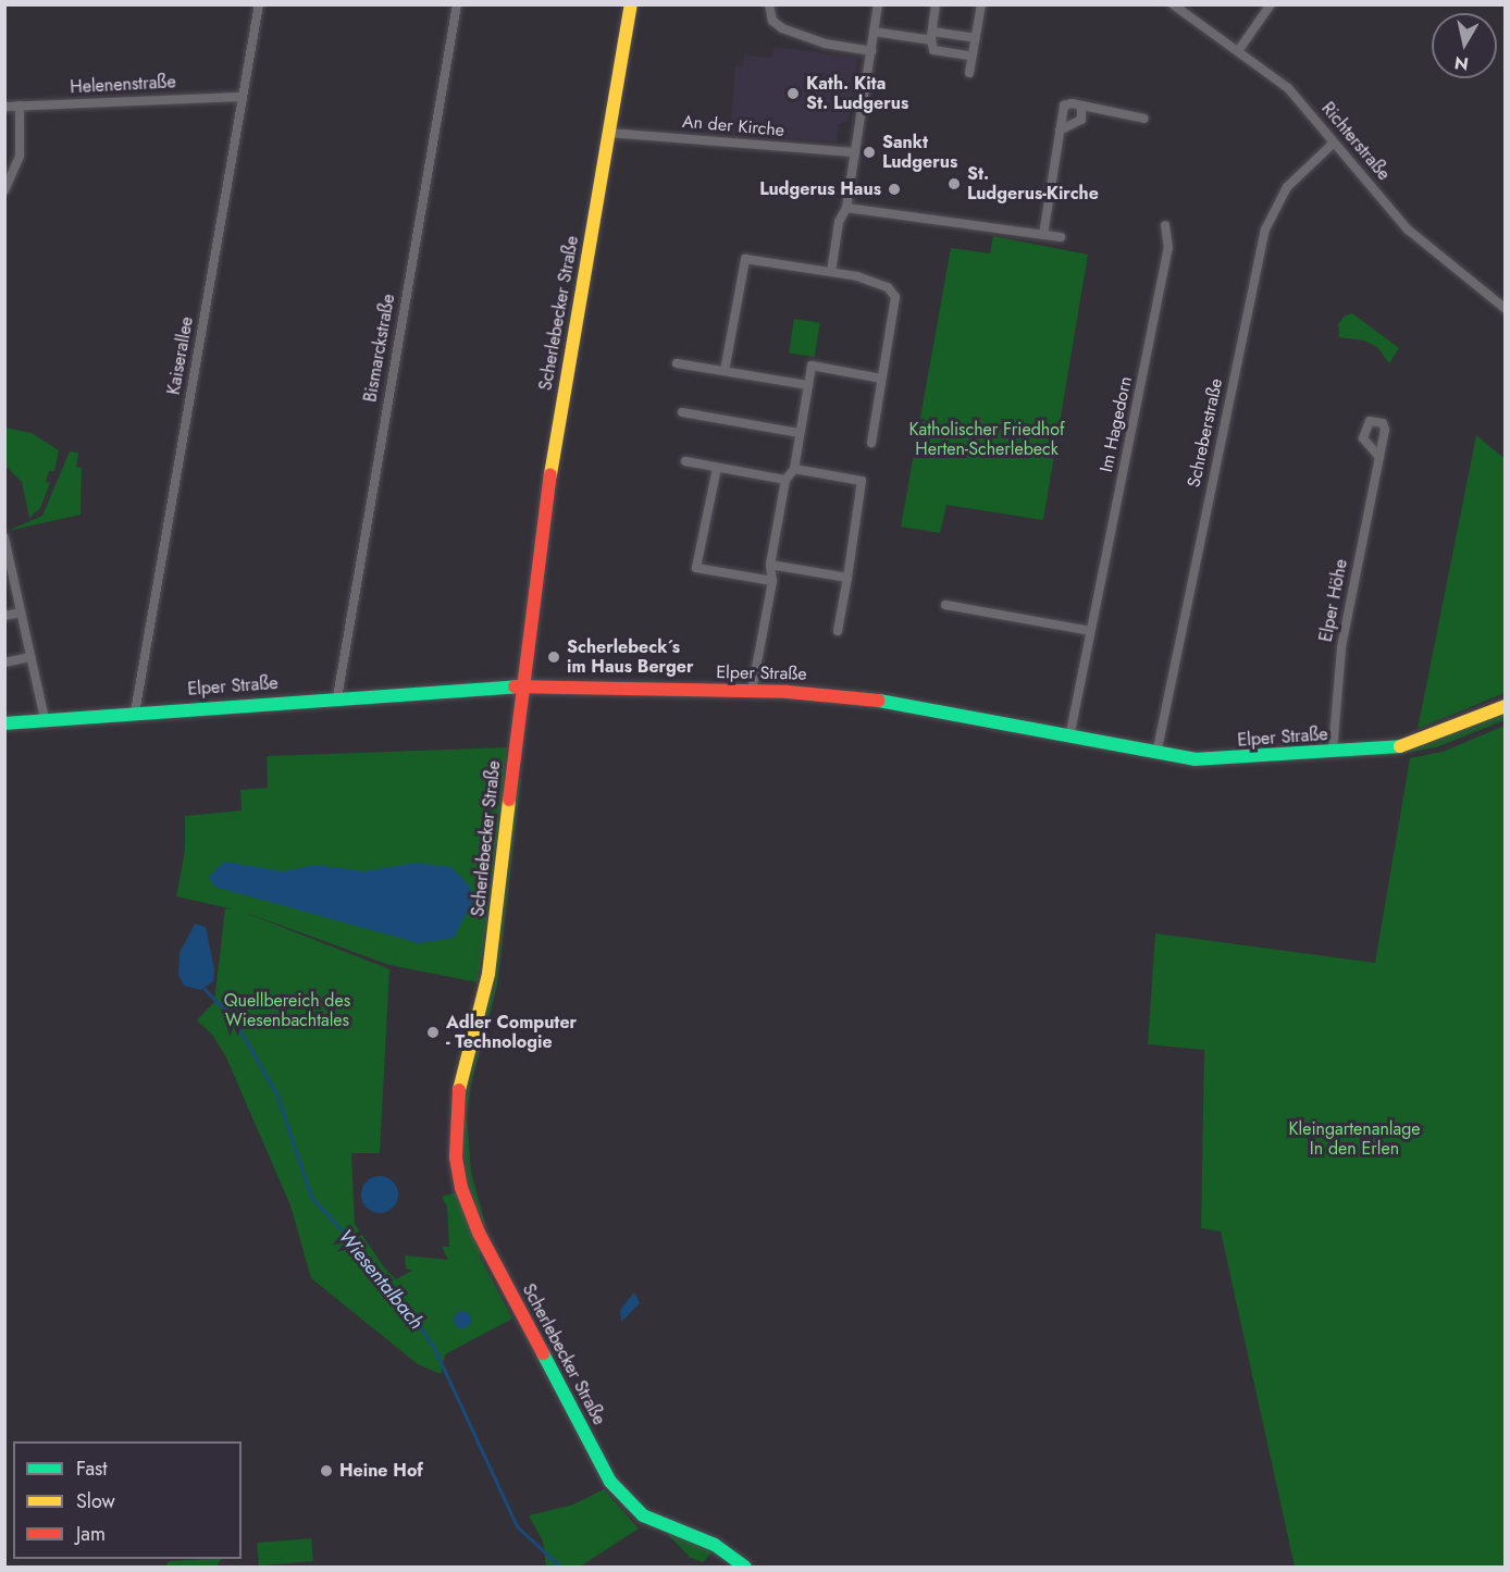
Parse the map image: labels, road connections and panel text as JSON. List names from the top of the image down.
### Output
{
  "streets": {
    "street": [
      "Helenenstraße",
      "An der Kirche",
      "Richterstraße",
      "Scherlebecker Straße",
      "Bismarckstraße",
      "Kaiserallee",
      "Im Hagedorn",
      "Schreberstraße",
      "Elper Höhe",
      "Elper Straße"
    ]
  },
  "crossings": [
    ["Helenenstraße", "Kaiserallee"],
    ["An der Kirche", "Scherlebecker Straße"],
    ["Richterstraße", "Schreberstraße"],
    ["Scherlebecker Straße", "Elper Straße"],
    ["Bismarckstraße", "Elper Straße"],
    ["Kaiserallee", "Elper Straße"],
    ["Im Hagedorn", "Elper Straße"],
    ["Schreberstraße", "Elper Straße"],
    ["Elper Höhe", "Elper Straße"]
  ],
  "water": ["Wiesentalbach"],
  "parks": ["Katholischer Friedhof Herten-Scherlebeck", "Quellbereich des Wiesenbachtales", "Kleingartenanlage In den Erlen"],
  "places": [
    "Kath. Kita St. Ludgerus",
    "Sankt Ludgerus",
    "St. Ludgerus-Kirche",
    "Ludgerus Haus",
    "Scherlebeck´s im Haus Berger",
    "Adler Computer - Technologie",
    "Heine Hof"
  ],
  "legend": ["Fast", "Slow", "Jam"],
  "north": "bottom"
}
